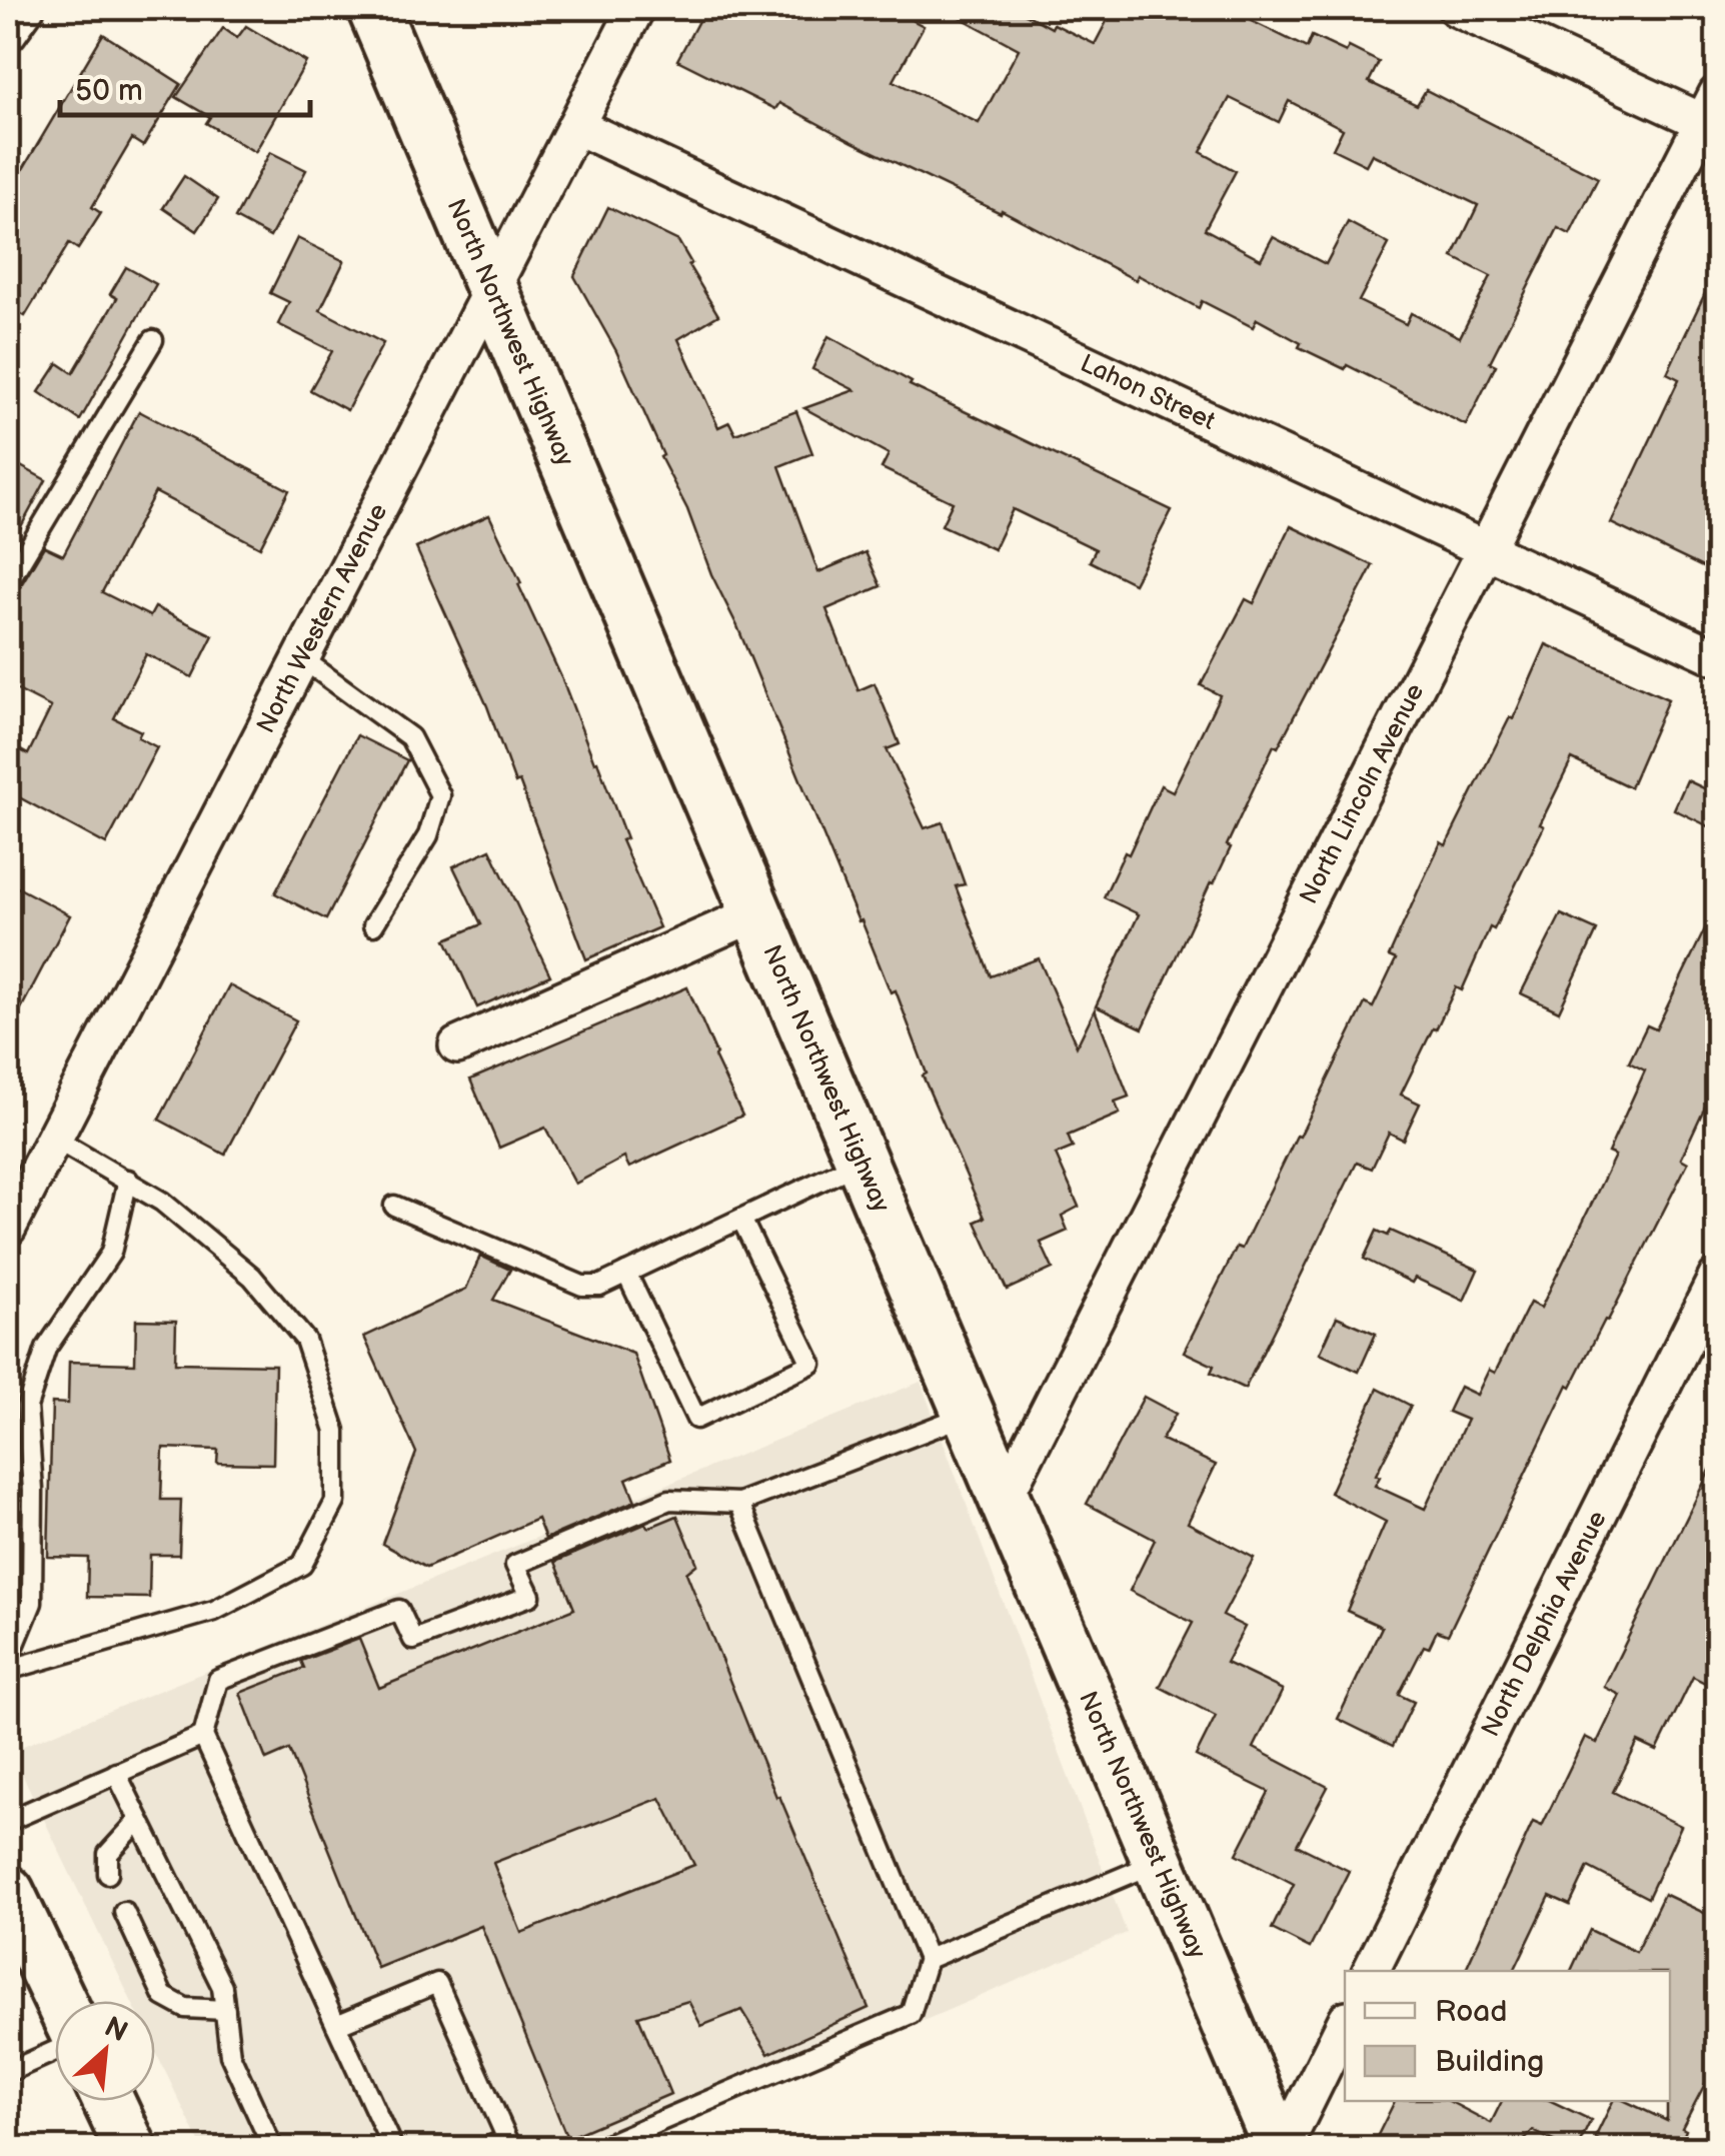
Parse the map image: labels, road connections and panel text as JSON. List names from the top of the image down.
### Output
{
  "streets": {
    "main road": ["North Northwest Highway"],
    "street": [
      "Lahon Street",
      "North Western Avenue",
      "North Lincoln Avenue",
      "North Delphia Avenue"
    ]
  },
  "crossings": [
    ["North Northwest Highway", "North Western Avenue"],
    ["North Northwest Highway", "North Lincoln Avenue"],
    ["Lahon Street", "North Western Avenue"],
    ["Lahon Street", "North Lincoln Avenue"]
  ],
  "legend": ["Road", "Building"],
  "scale_bar": "50 m",
  "north": "top right"
}
